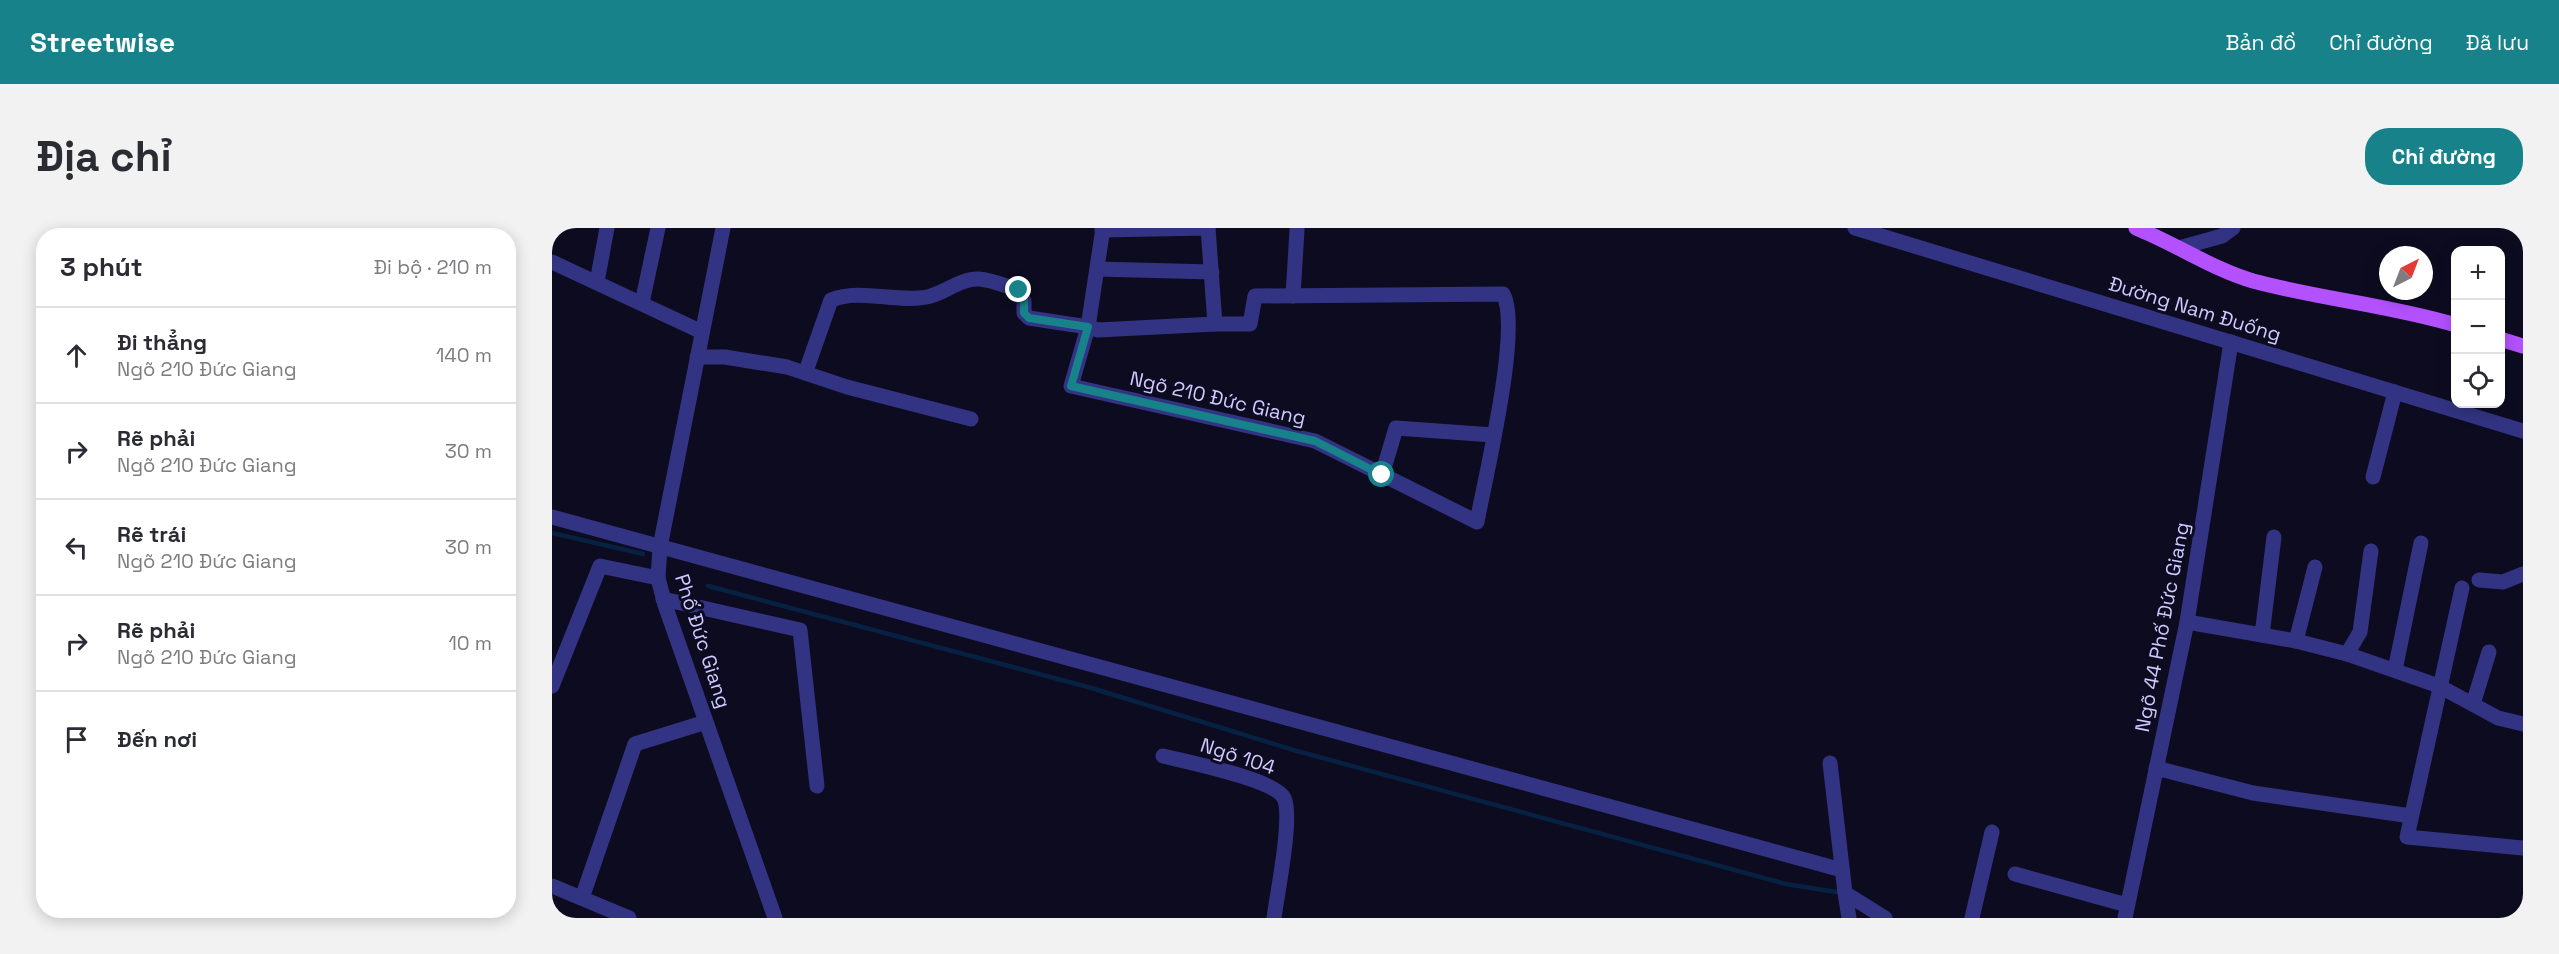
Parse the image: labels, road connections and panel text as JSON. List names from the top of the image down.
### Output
{
  "streets": {
    "street": [
      "Đường Nam Đuống",
      "Ngõ 210 Đức Giang",
      "Ngõ 44 Phố Đức Giang",
      "Phố Đức Giang",
      "Ngõ 104"
    ]
  },
  "crossings": [
    ["Đường Nam Đuống", "Ngõ 44 Phố Đức Giang"]
  ],
  "north": "top right",
  "page": {
    "header": "Streetwise",
    "nav": ["Bản đồ", "Chỉ đường", "Đã lưu"],
    "buttons": "Chỉ đường",
    "title": "Địa chỉ",
    "heading": ["3 phút", "Đi bộ · 210 m"],
    "map_buttons": ["+", "−"],
    "list": [
      ["Đi thẳng", "Ngõ 210 Đức Giang", "140 m"],
      ["Rẽ phải", "Ngõ 210 Đức Giang", "30 m"],
      ["Rẽ trái", "Ngõ 210 Đức Giang", "30 m"],
      ["Rẽ phải", "Ngõ 210 Đức Giang", "10 m"],
      "Đến nơi"
    ]
  }
}
